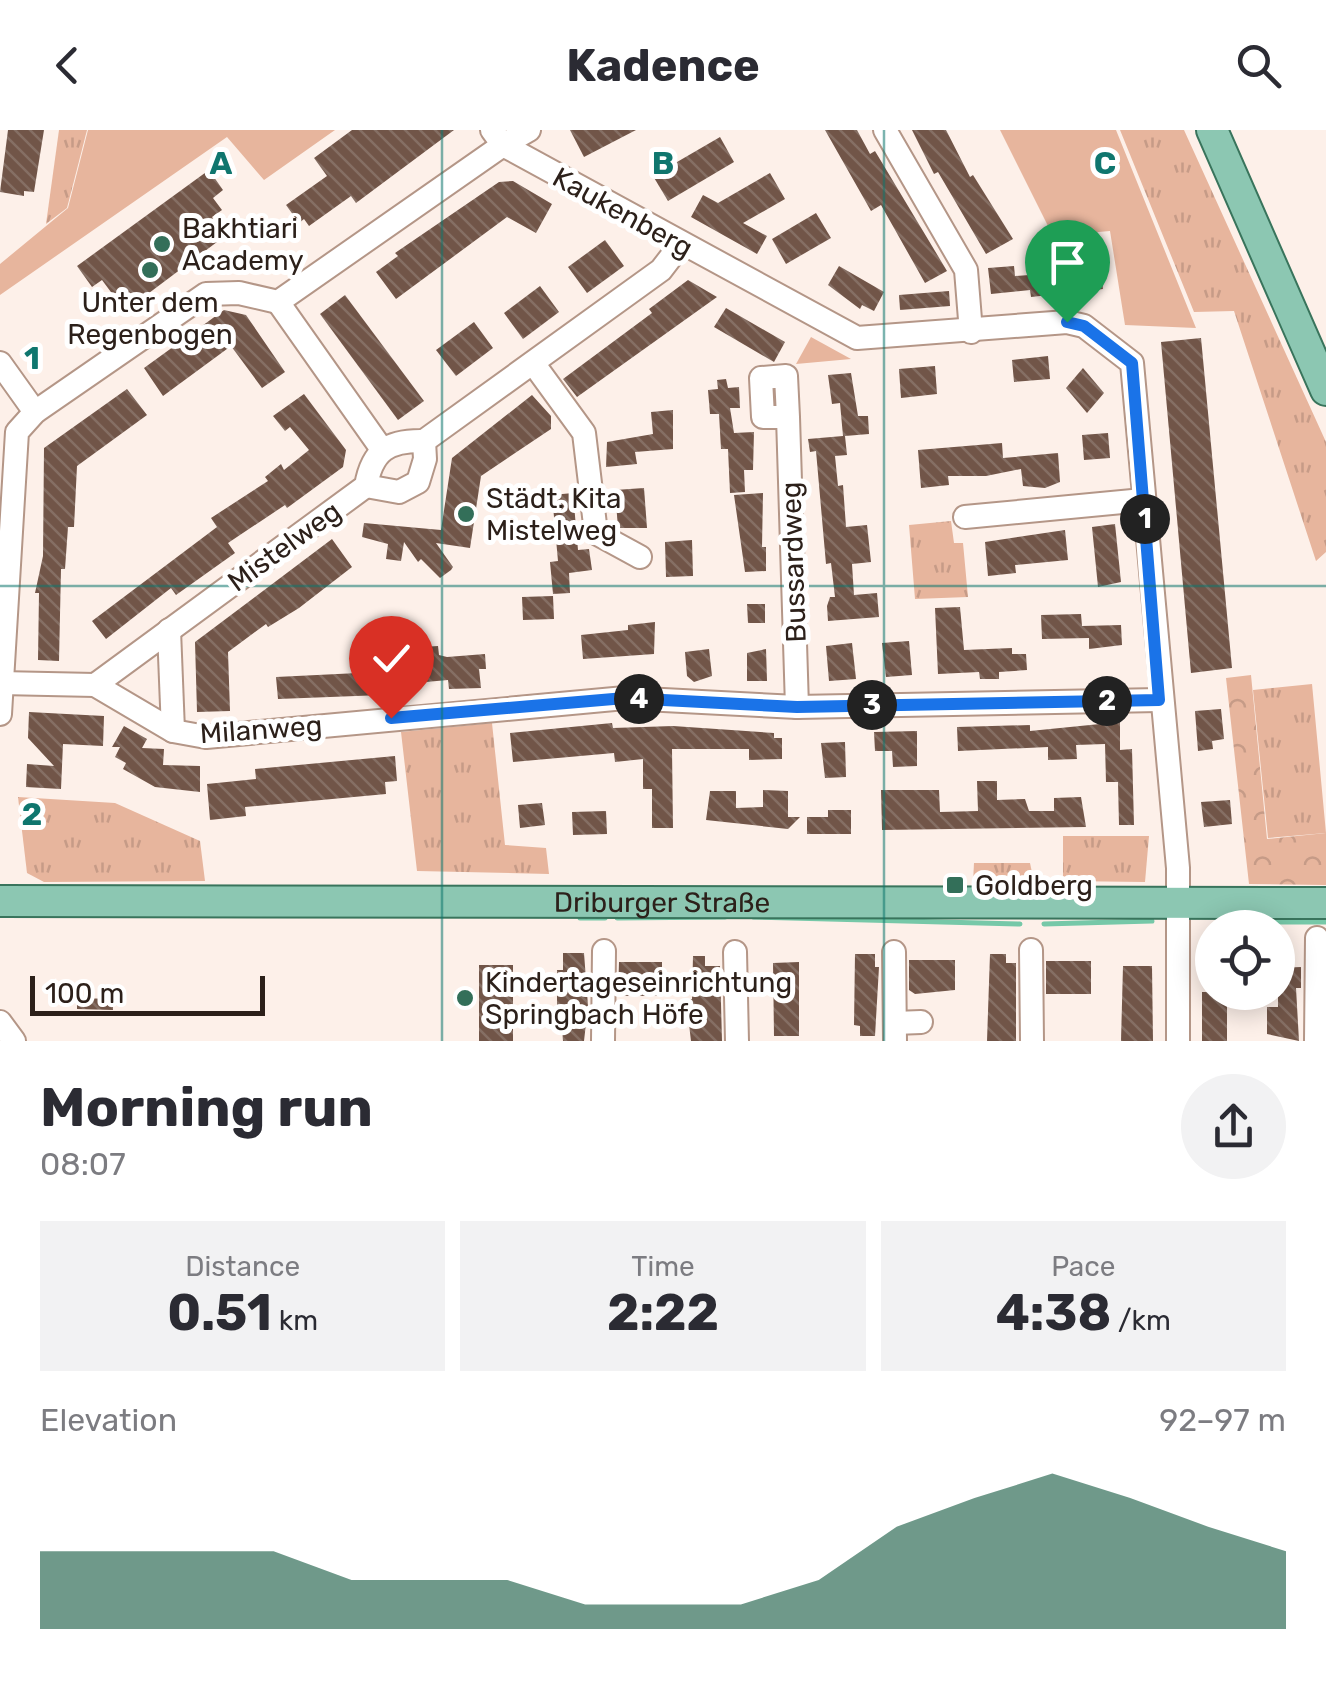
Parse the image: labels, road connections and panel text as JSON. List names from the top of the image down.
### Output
{
  "streets": {
    "main road": ["Driburger Straße"],
    "street": [
      "Kaukenberg",
      "Mistelweg",
      "Bussardweg",
      "Milanweg"
    ]
  },
  "crossings": [
    ["Kaukenberg", "Milanweg"],
    ["Kaukenberg", "Driburger Straße"],
    ["Mistelweg", "Milanweg"],
    ["Bussardweg", "Milanweg"]
  ],
  "places": {
    "other": [
      "Bakhtiari Academy",
      "Unter dem Regenbogen",
      "Städt. Kita Mistelweg",
      "Kindertageseinrichtung Springbach Höfe"
    ],
    "transit": ["Goldberg"]
  },
  "scale_bar": "100 m",
  "page": {
    "header": "Kadence",
    "pins": [
      "1",
      "4",
      "2",
      "3"
    ],
    "scale": "100 m",
    "heading": ["Morning run", "08:07"],
    "stats": [
      ["Distance", "0.51 km"],
      ["Time", "2:22"],
      ["Pace", "4:38 /km"]
    ],
    "chart": ["Elevation", "92–97 m"]
  },
  "grid": {
    "columns": ["A", "B", "C"],
    "rows": ["1", "2"]
  }
}
